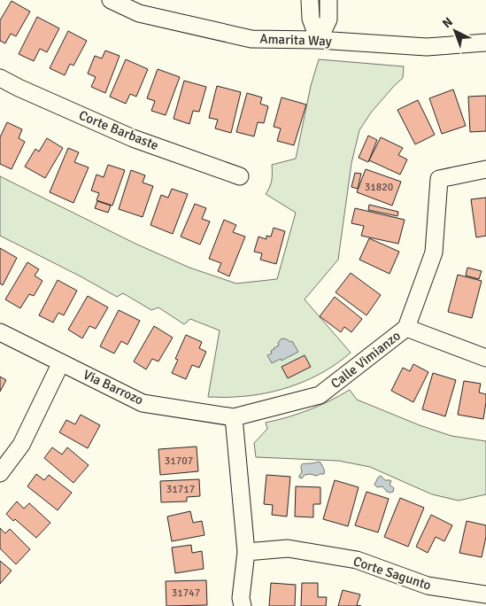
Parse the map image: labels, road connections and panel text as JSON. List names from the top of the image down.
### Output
{
  "streets": {
    "street": [
      "Amarita Way",
      "Corte Barbaste",
      "Calle Vimianzo",
      "Via Barrozo",
      "Corte Sagunto"
    ]
  },
  "crossings": [
    ["Calle Vimianzo", "Via Barrozo"]
  ],
  "house_numbers": [
    "31820",
    "31707",
    "31717",
    "31747"
  ],
  "north": "top left"
}
